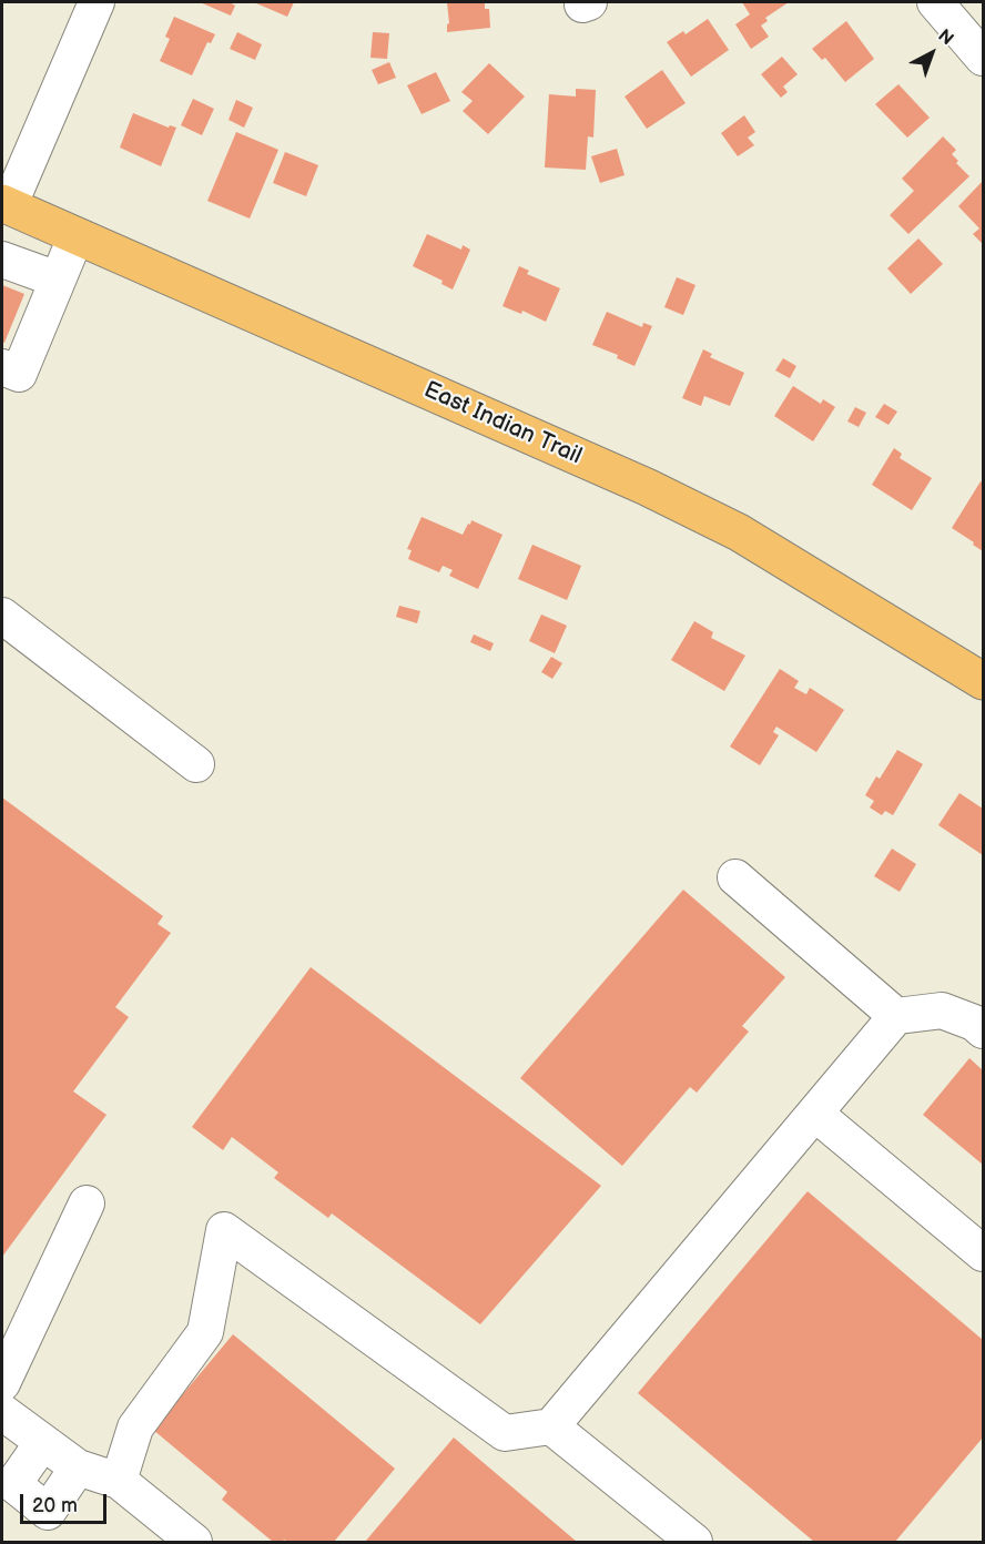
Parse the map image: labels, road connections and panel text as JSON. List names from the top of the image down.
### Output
{
  "streets": {
    "main road": ["East Indian Trail"]
  },
  "scale_bar": "20 m",
  "north": "top right"
}
